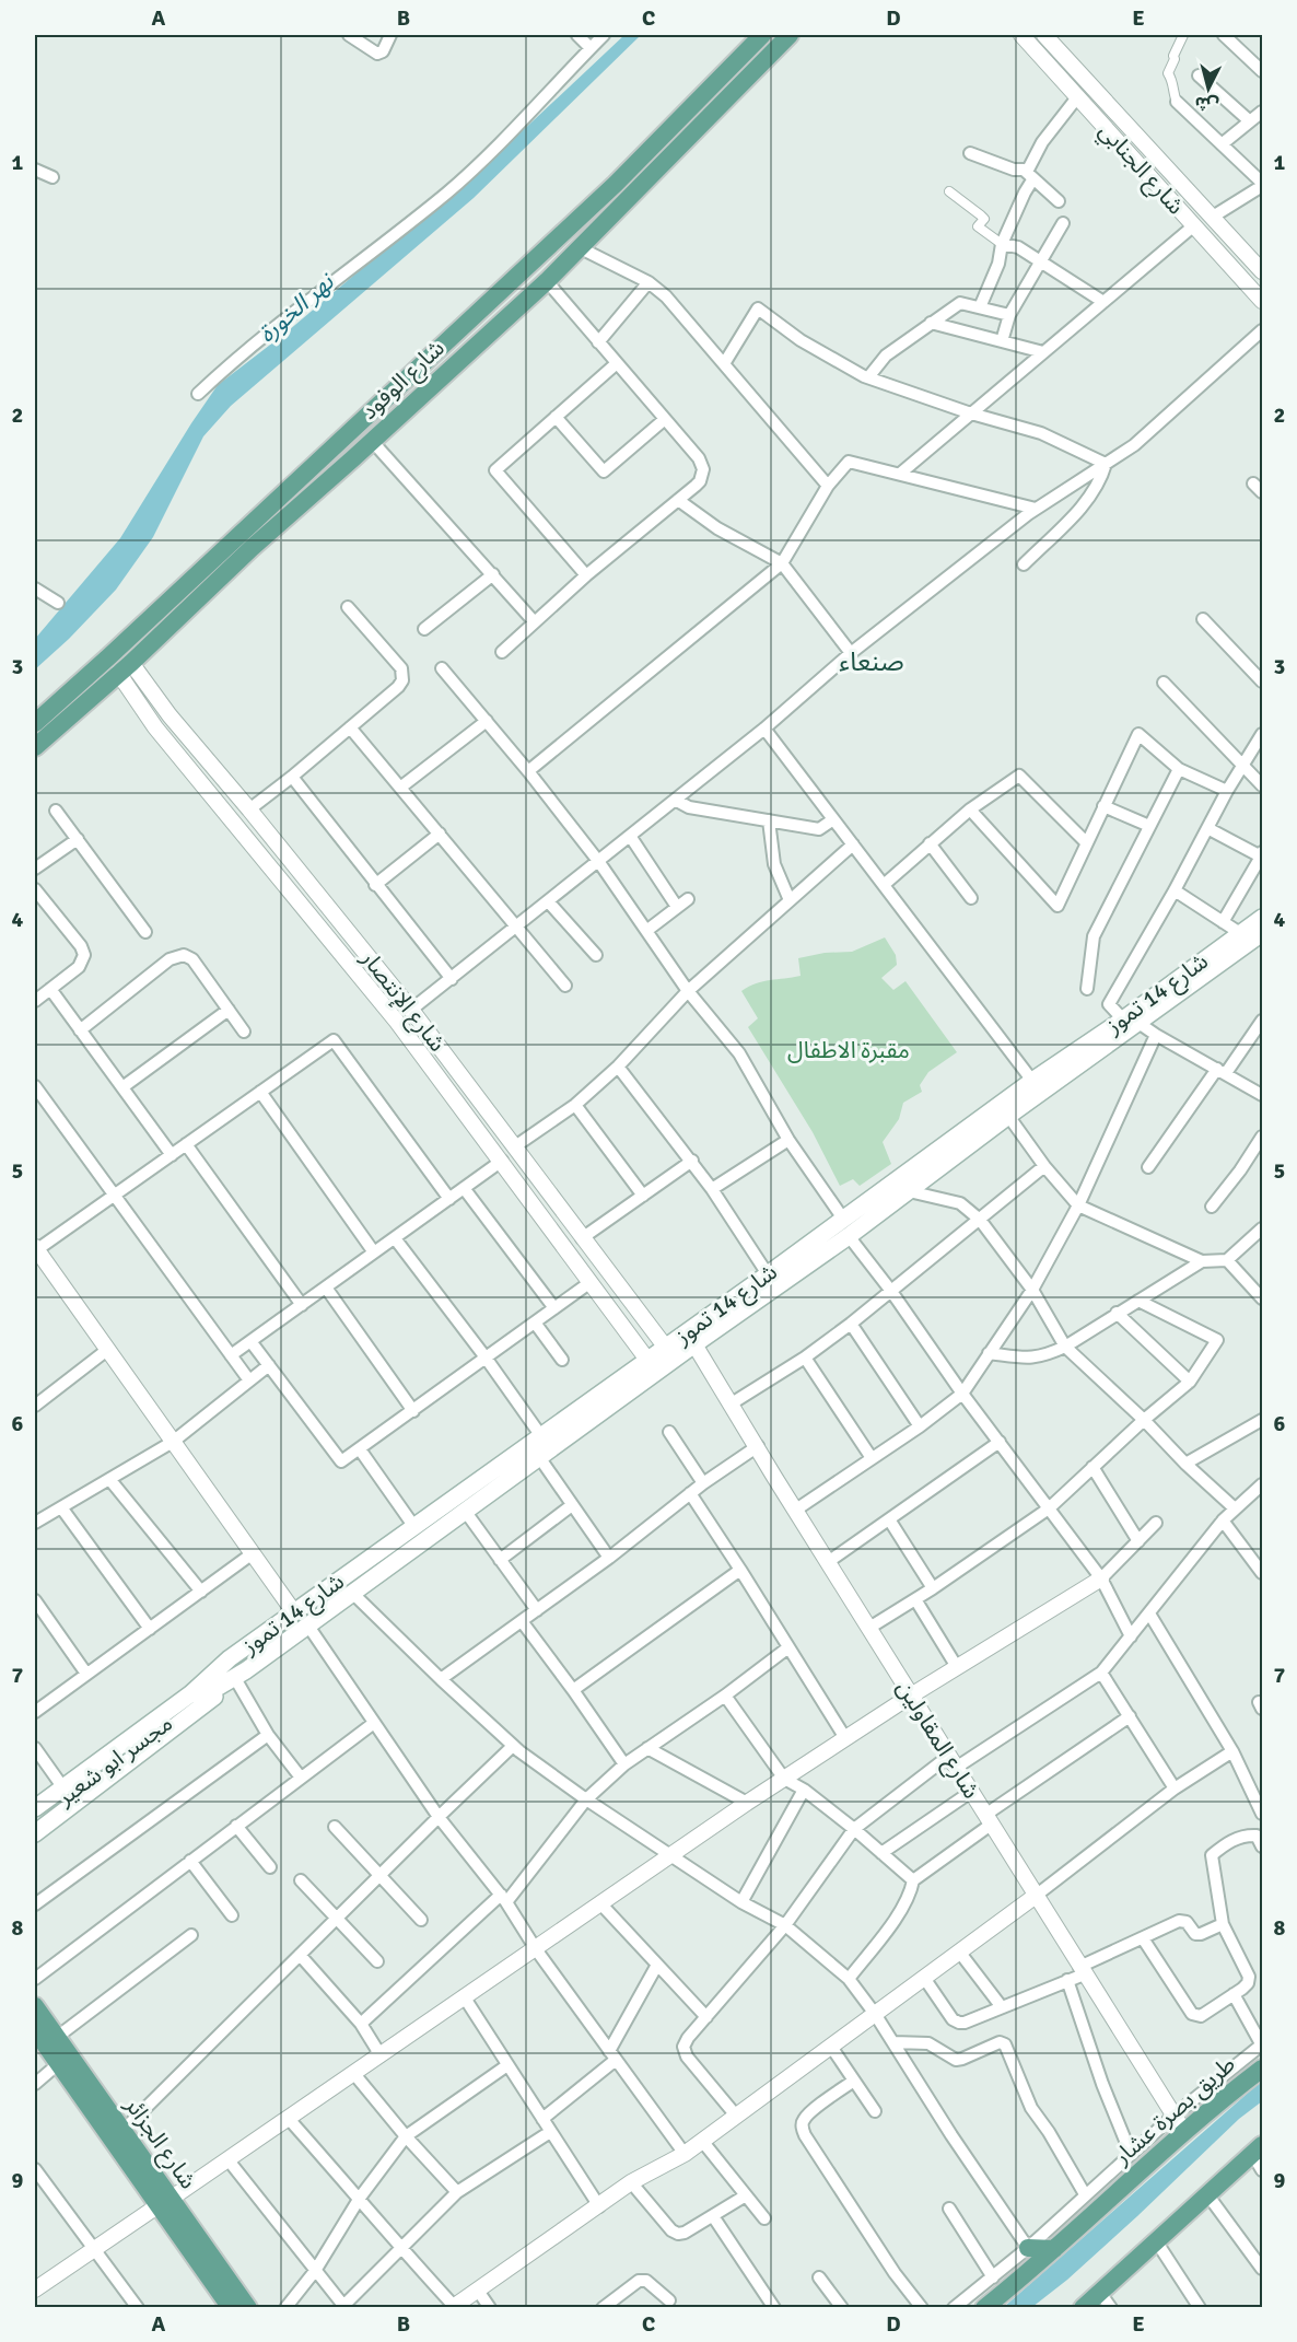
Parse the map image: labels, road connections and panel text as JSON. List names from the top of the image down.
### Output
{
  "streets": {
    "main road": [
      "شارع الوفود",
      "شارع 14 تموز",
      "مجسر ابو شعير",
      "طريق بصرة عشار",
      "شارع الجزائر"
    ],
    "street": ["شارع الجنابي", "شارع الإنتصار", "شارع المقاولين"]
  },
  "crossings": [
    ["شارع الوفود", "شارع الإنتصار"],
    ["شارع 14 تموز", "شارع الإنتصار"],
    ["شارع 14 تموز", "شارع المقاولين"],
    ["شارع 14 تموز", "مجسر ابو شعير"],
    ["شارع المقاولين", "طريق بصرة عشار"]
  ],
  "districts": ["صنعاء"],
  "water": ["نهر الخورة"],
  "parks": ["مقبرة الاطفال"],
  "north": "bottom",
  "grid": {
    "columns": [
      "A",
      "B",
      "C",
      "D",
      "E"
    ],
    "rows": [
      "1",
      "2",
      "3",
      "4",
      "5",
      "6",
      "7",
      "8",
      "9"
    ]
  }
}
